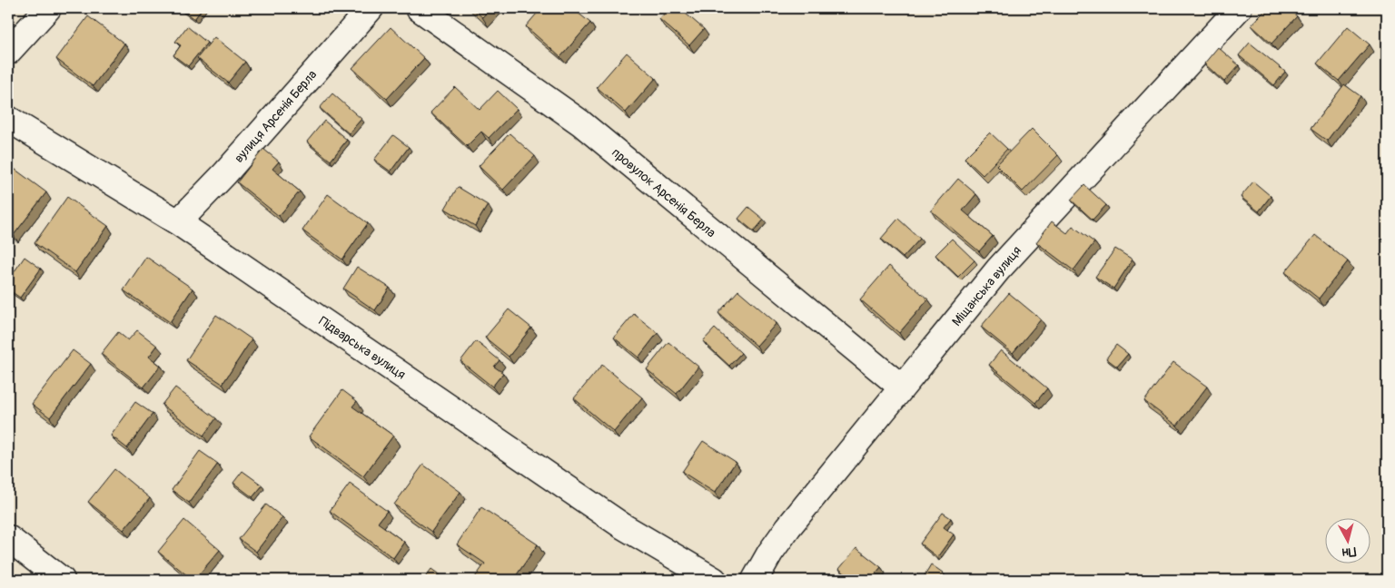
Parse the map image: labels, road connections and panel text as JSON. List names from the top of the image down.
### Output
{
  "streets": {
    "street": [
      "вулиця Арсенія Берла",
      "провулок Арсенія Берла",
      "Міщанська вулиця",
      "Підварська вулиця"
    ]
  },
  "crossings": [
    ["вулиця Арсенія Берла", "Підварська вулиця"],
    ["провулок Арсенія Берла", "Міщанська вулиця"]
  ],
  "north": "bottom"
}
